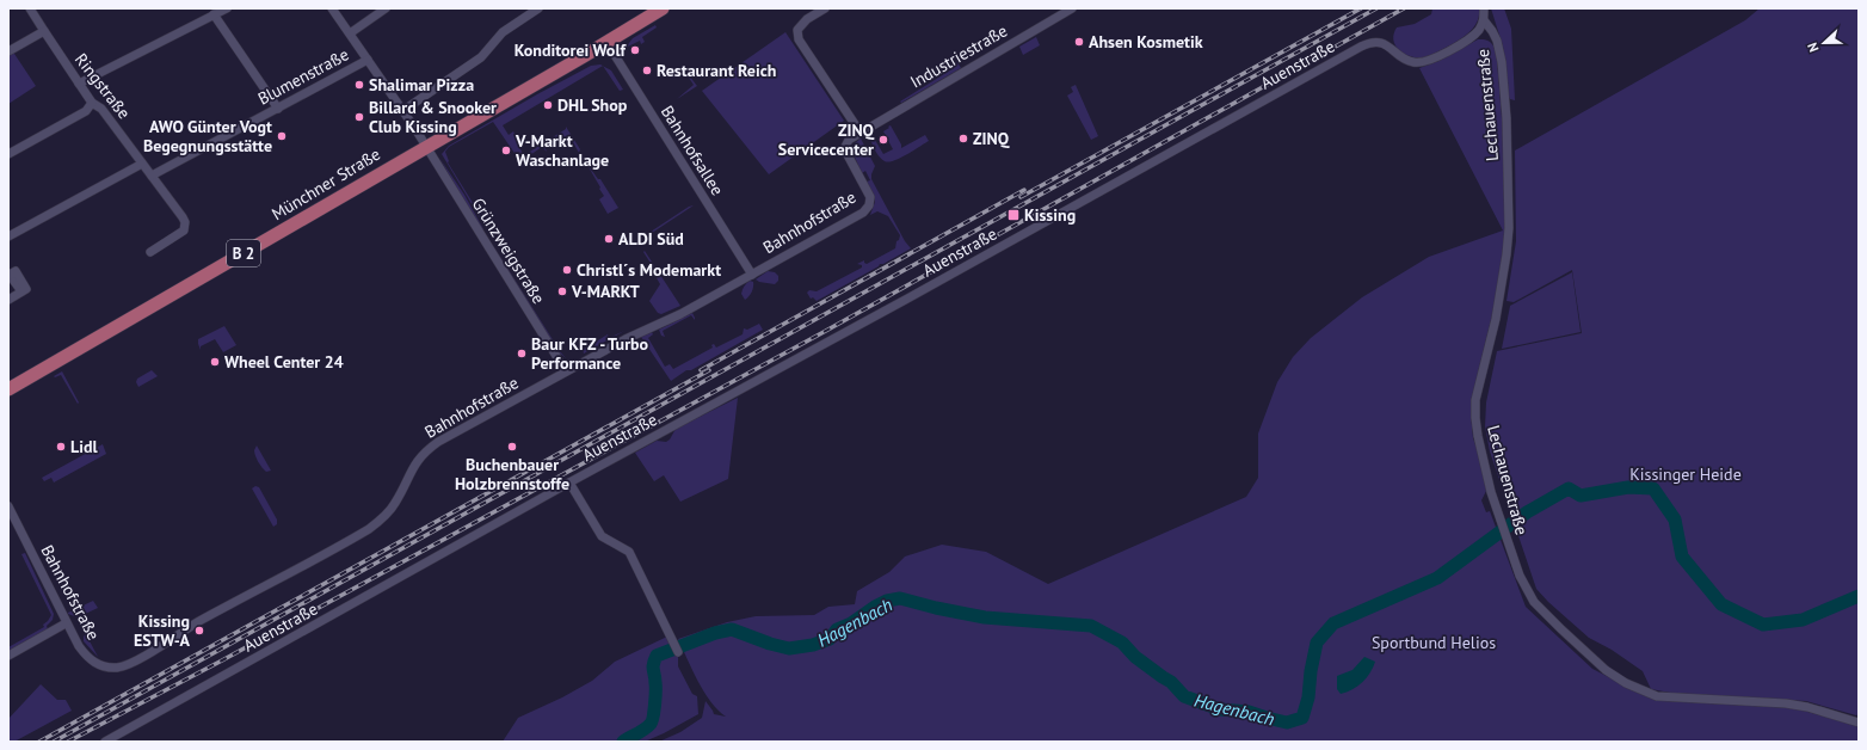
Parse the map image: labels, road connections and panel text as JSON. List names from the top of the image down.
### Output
{
  "streets": {
    "main road": ["Münchner Straße", "B 2"],
    "street": [
      "Industriestraße",
      "Auenstraße",
      "Blumenstraße",
      "Ringstraße",
      "Lechauenstraße",
      "Bahnhofsallee",
      "Bahnhofstraße",
      "Grünzweigstraße"
    ]
  },
  "crossings": [
    ["Industriestraße", "Bahnhofstraße"],
    ["Auenstraße", "Lechauenstraße"],
    ["Blumenstraße", "Ringstraße"],
    ["Blumenstraße", "Grünzweigstraße"],
    ["Bahnhofsallee", "Münchner Straße"],
    ["Bahnhofsallee", "Bahnhofstraße"],
    ["Münchner Straße", "Grünzweigstraße"],
    ["Bahnhofstraße", "Grünzweigstraße"]
  ],
  "water": ["Hagenbach"],
  "parks": ["Kissinger Heide", "Sportbund Helios"],
  "places": {
    "other": [
      "Ahsen Kosmetik",
      "Konditorei Wolf",
      "Restaurant Reich",
      "Shalimar Pizza",
      "DHL Shop",
      "Billard & Snooker Club Kissing",
      "AWO Günter Vogt Begegnungsstätte",
      "ZINQ",
      "ZINQ Servicecenter",
      "V-Markt Waschanlage",
      "ALDI Süd",
      "Christl´s Modemarkt",
      "V-MARKT",
      "Baur KFZ - Turbo Performance",
      "Wheel Center 24",
      "Lidl",
      "Buchenbauer Holzbrennstoffe",
      "Kissing ESTW-A"
    ],
    "transit": ["Kissing"]
  },
  "north": "left"
}
